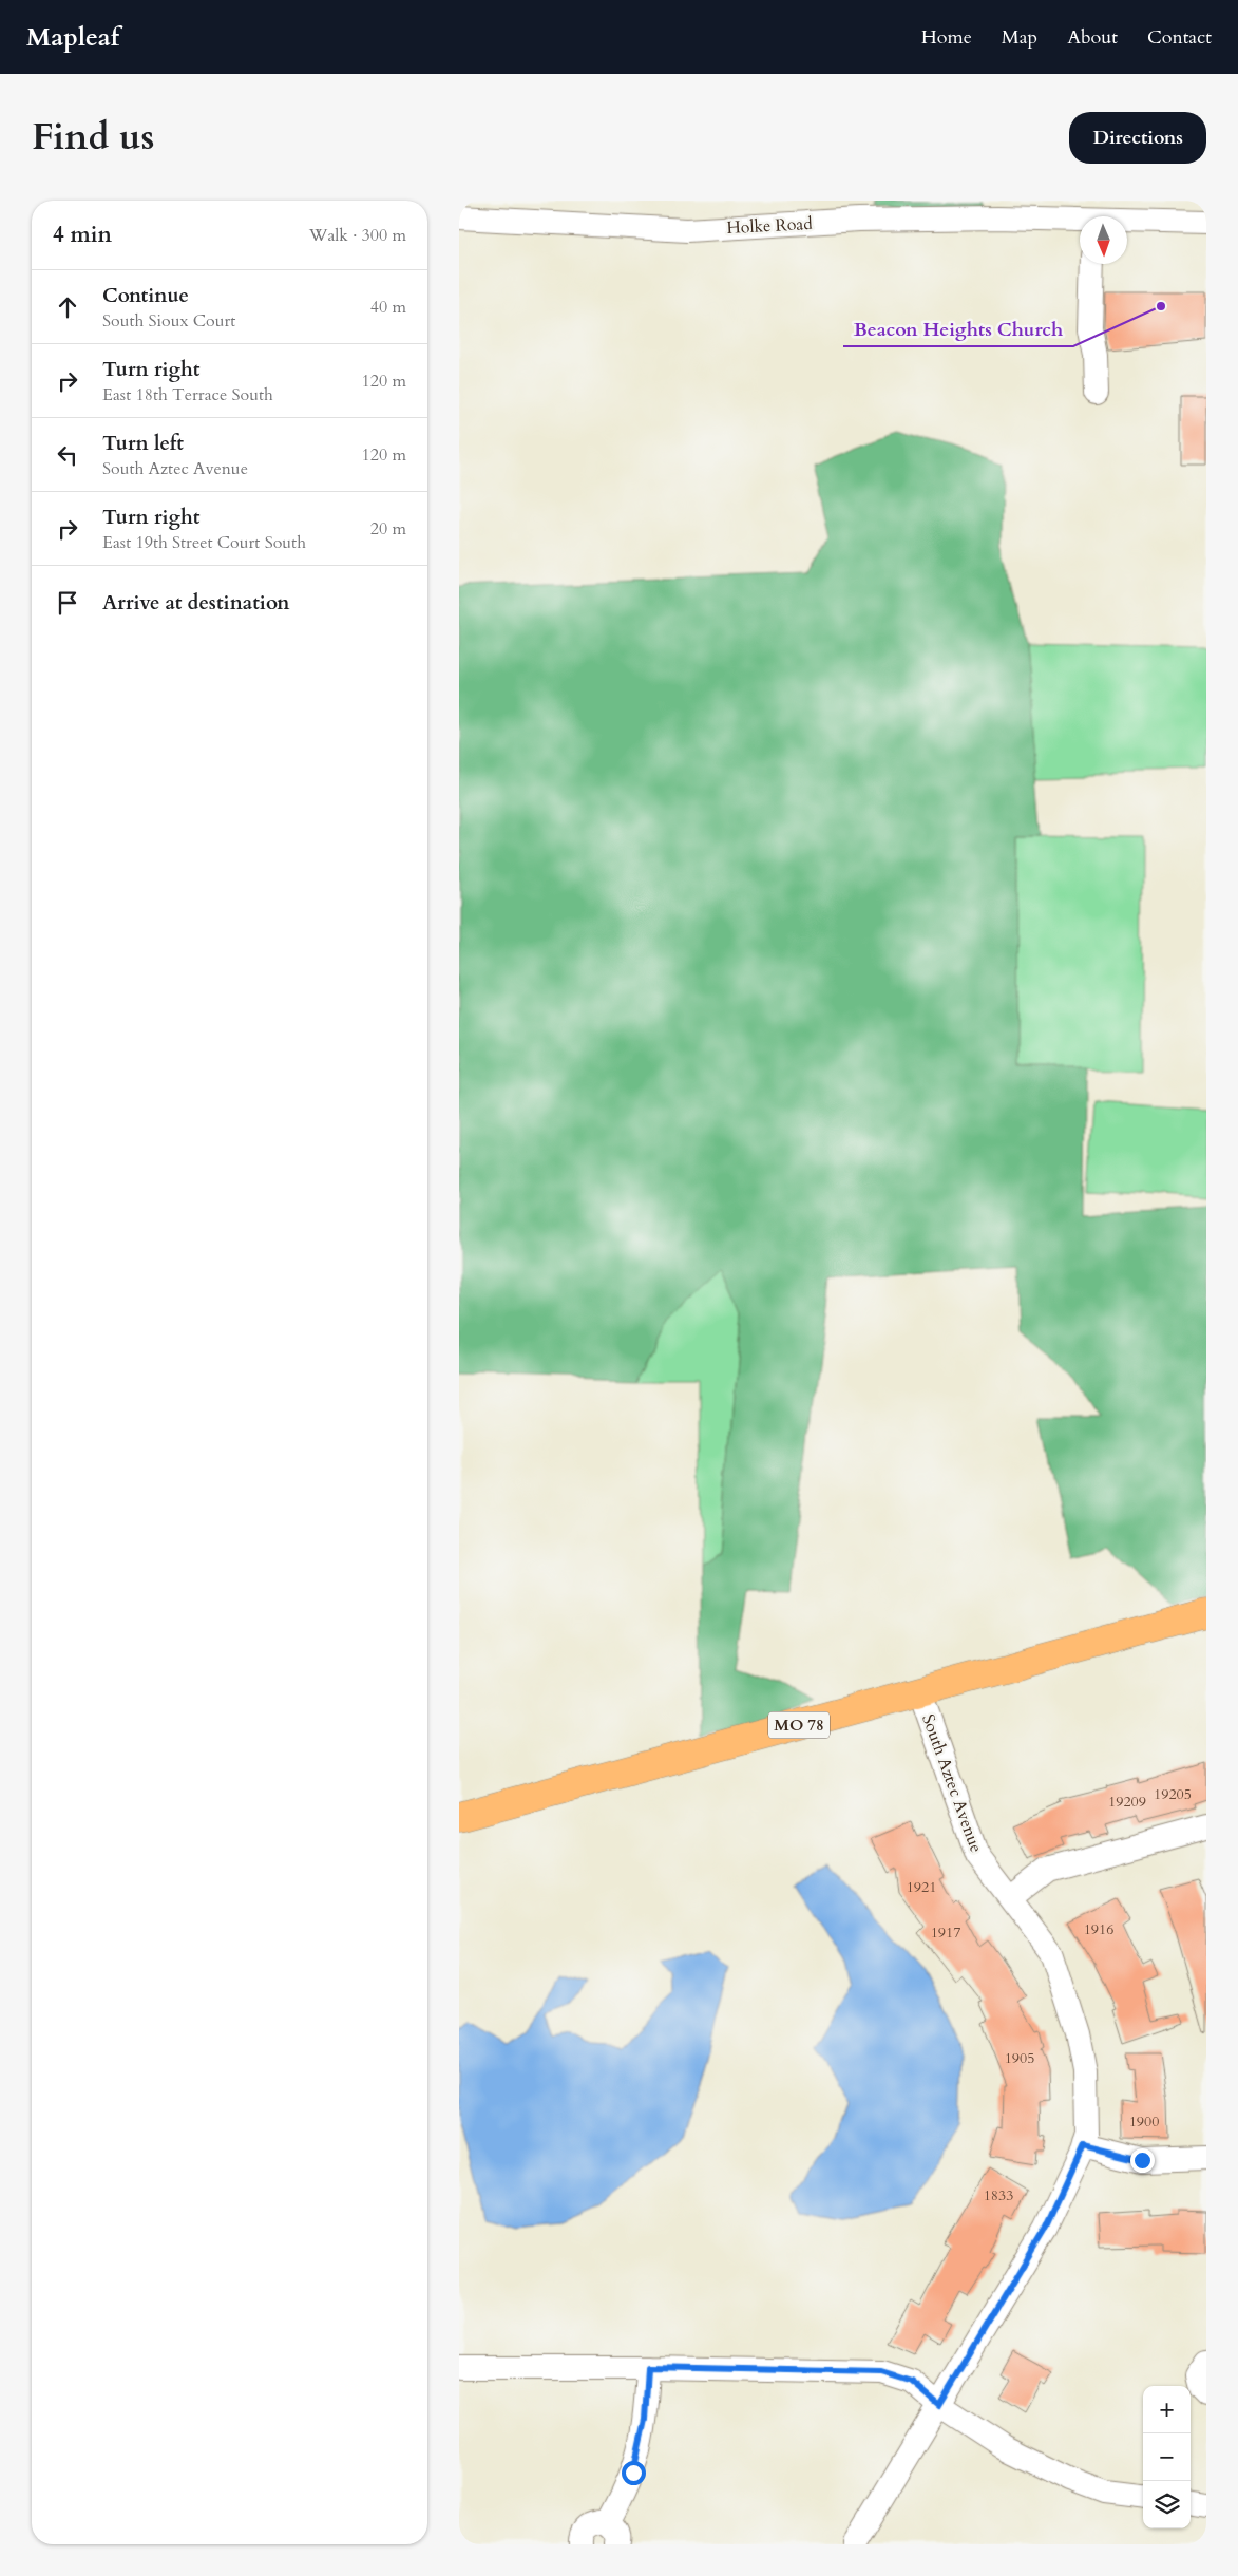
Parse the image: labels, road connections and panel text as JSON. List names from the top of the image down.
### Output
{
  "streets": {
    "main road": ["MO 78"],
    "street": ["Holke Road", "South Aztec Avenue"]
  },
  "crossings": [
    ["MO 78", "South Aztec Avenue"]
  ],
  "places": ["Beacon Heights Church"],
  "house_numbers": [
    "19205",
    "19209",
    "1921",
    "1916",
    "1917",
    "1905",
    "1900",
    "1833"
  ],
  "north": "bottom",
  "page": {
    "header": "Mapleaf",
    "nav": [
      "Home",
      "Map",
      "About",
      "Contact"
    ],
    "title": "Find us",
    "buttons": "Directions",
    "heading": ["4 min", "Walk · 300 m"],
    "list": [
      ["Continue", "South Sioux Court", "40 m"],
      ["Turn right", "East 18th Terrace South", "120 m"],
      ["Turn left", "South Aztec Avenue", "120 m"],
      ["Turn right", "East 19th Street Court South", "20 m"],
      "Arrive at destination"
    ],
    "map_buttons": ["+", "−"]
  }
}
